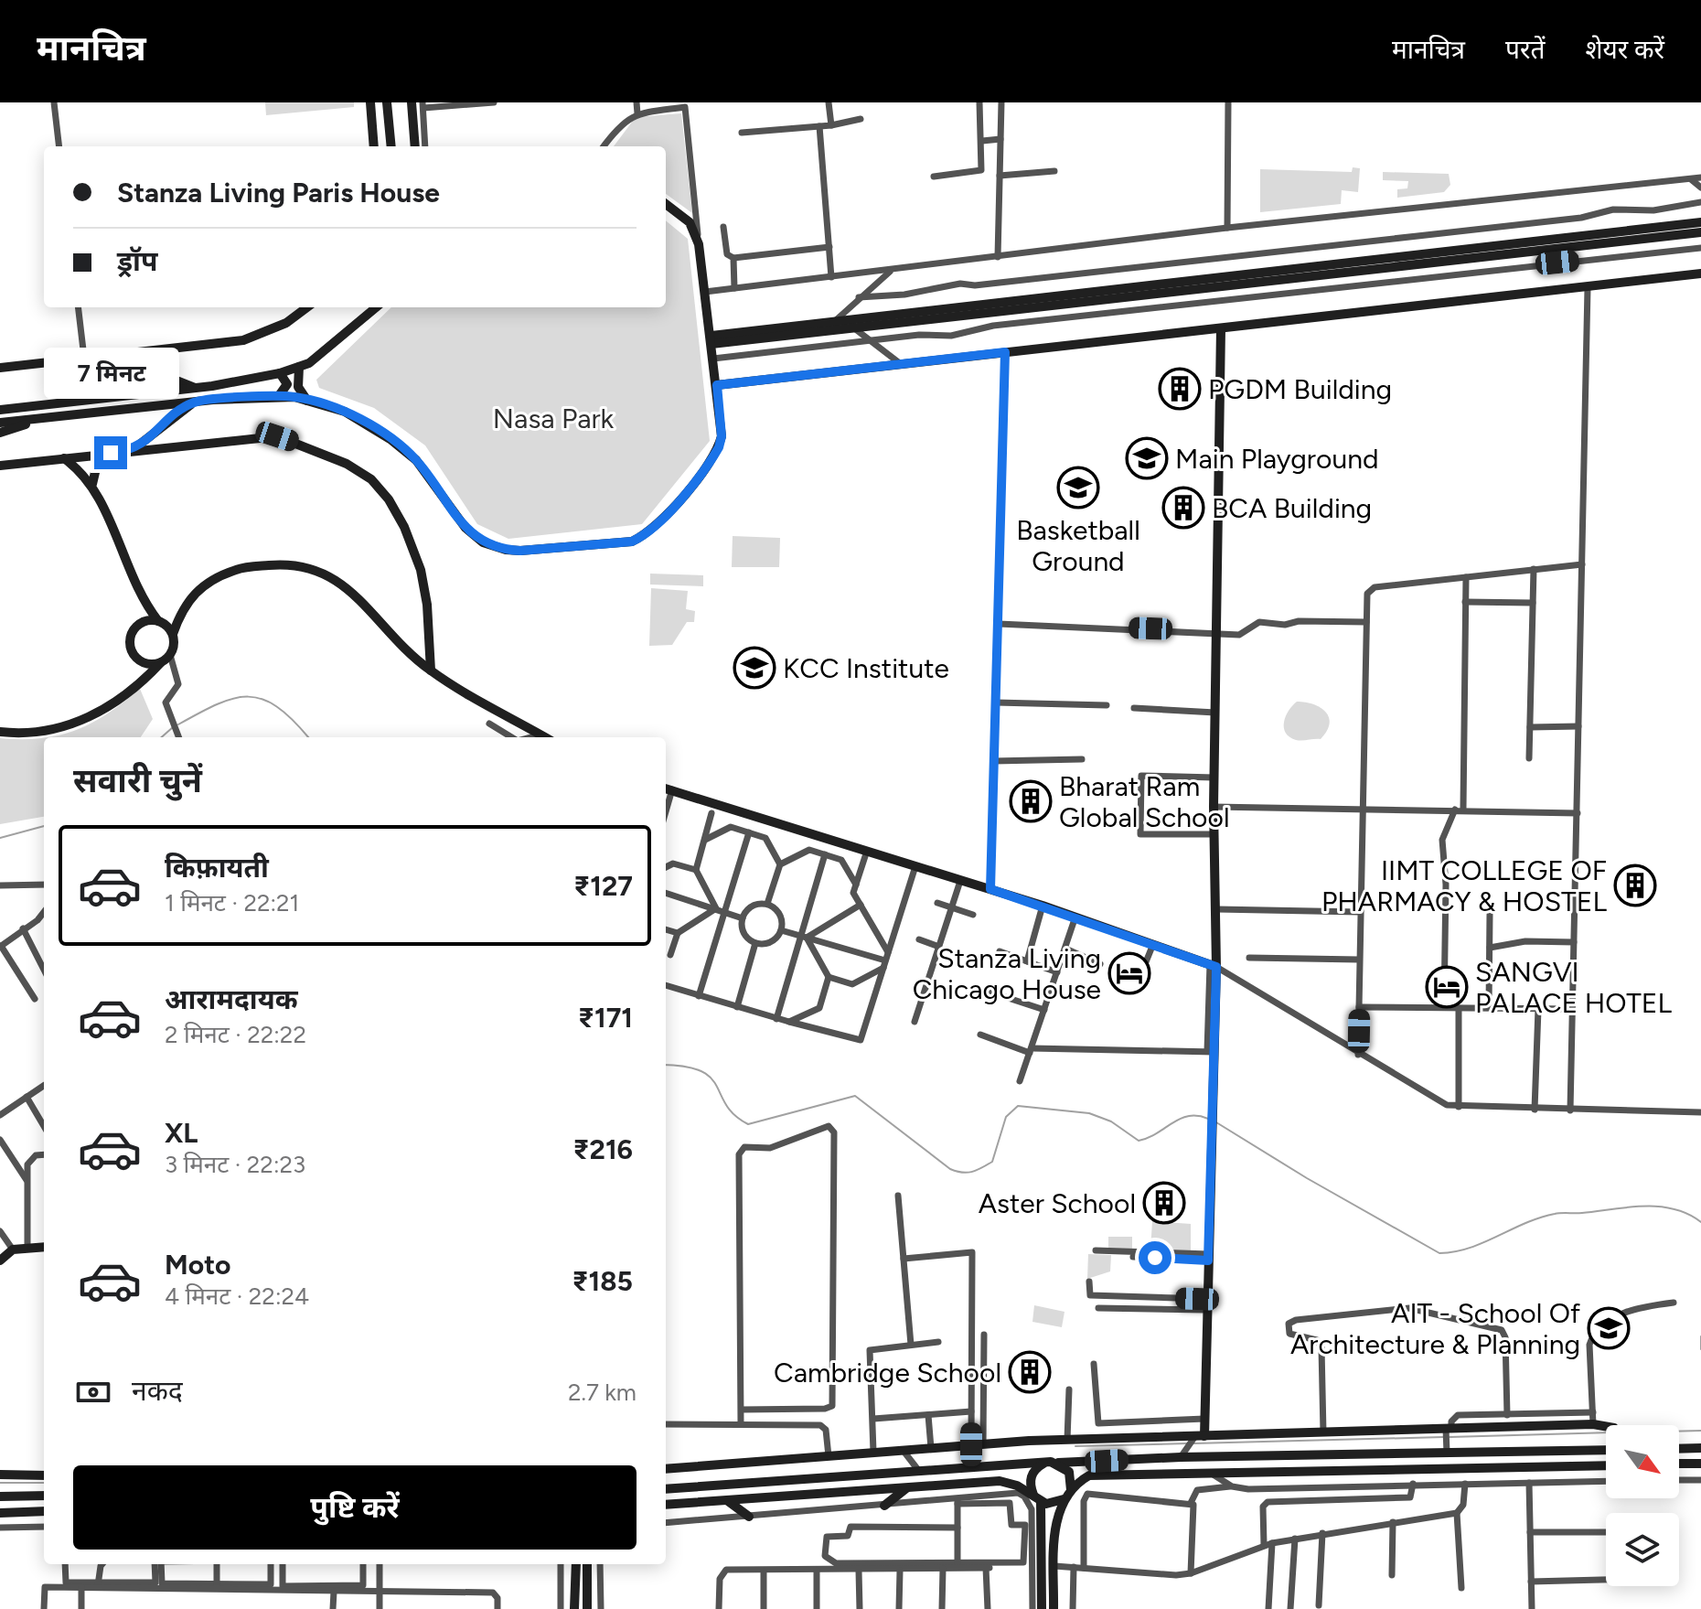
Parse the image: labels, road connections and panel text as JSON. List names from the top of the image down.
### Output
{
  "parks": ["Nasa Park"],
  "places": {
    "building": [
      "PGDM Building",
      "BCA Building",
      "Bharat Ram Global School",
      "IIMT COLLEGE OF PHARMACY & HOSTEL",
      "Aster School",
      "Cambridge School"
    ],
    "school or university": [
      "Main Playground",
      "Basketball Ground",
      "KCC Institute",
      "AIT - School Of Architecture & Planning"
    ],
    "hotel": ["Stanza Living Chicago House", "SANGVI PALACE HOTEL"]
  },
  "north": "bottom right",
  "page": {
    "header": "मानचित्र",
    "nav": ["मानचित्र", "परतें", "शेयर करें"],
    "banner": ["Stanza Living Paris House", "ड्रॉप"],
    "bubble": "7 मिनट",
    "heading": "सवारी चुनें",
    "list": [
      {
        "name": "किफ़ायती",
        "note": "1 मिनट · 22:21",
        "value": "₹127"
      },
      {
        "name": "आरामदायक",
        "note": "2 मिनट · 22:22",
        "value": "₹171"
      },
      {
        "name": "XL",
        "note": "3 मिनट · 22:23",
        "value": "₹216"
      },
      {
        "name": "Moto",
        "note": "4 मिनट · 22:24",
        "value": "₹185"
      }
    ],
    "pay": ["नकद", "2.7 km"],
    "buttons": "पुष्टि करें"
  }
}
